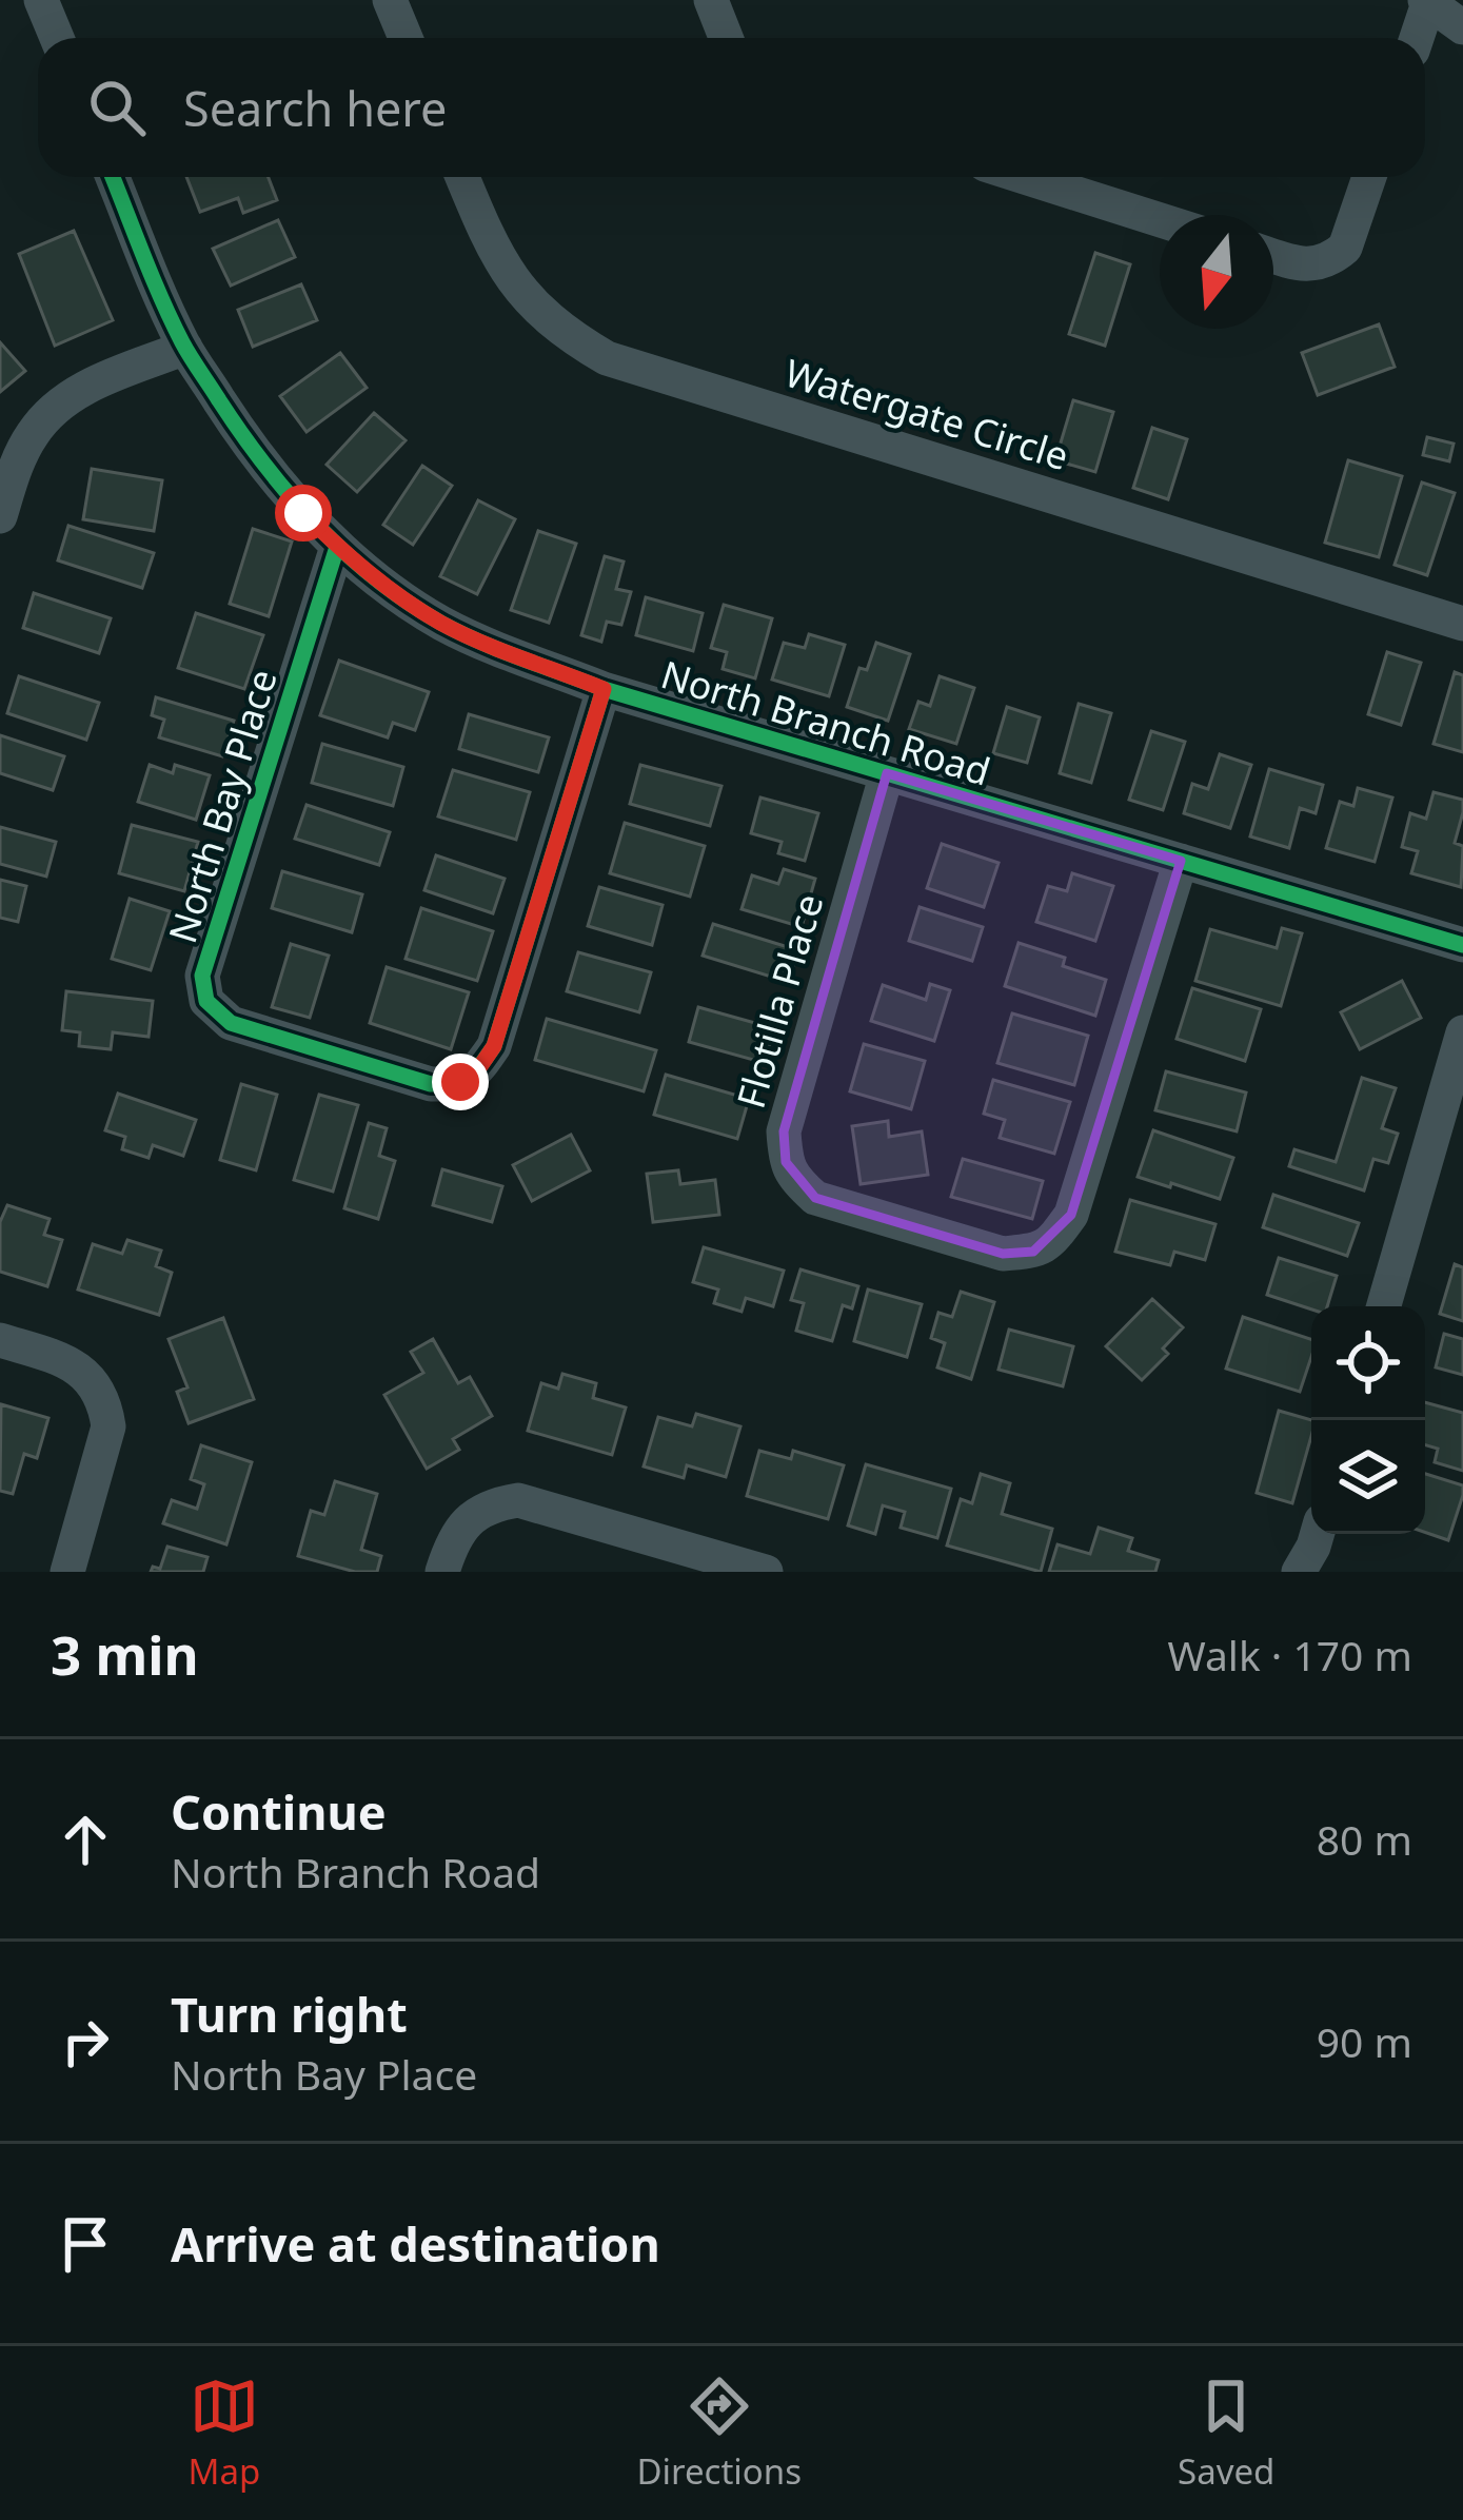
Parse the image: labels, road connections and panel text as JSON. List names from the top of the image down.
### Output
{
  "streets": {
    "street": [
      "Watergate Circle",
      "North Branch Road",
      "North Bay Place",
      "Flotilla Place"
    ]
  },
  "crossings": [
    ["North Branch Road", "North Bay Place"],
    ["North Branch Road", "Flotilla Place"]
  ],
  "north": "bottom",
  "page": {
    "search": "Search here",
    "heading": ["3 min", "Walk · 170 m"],
    "list": [
      ["Continue", "North Branch Road", "80 m"],
      ["Turn right", "North Bay Place", "90 m"],
      "Arrive at destination"
    ],
    "nav": ["Map", "Directions", "Saved"]
  }
}
